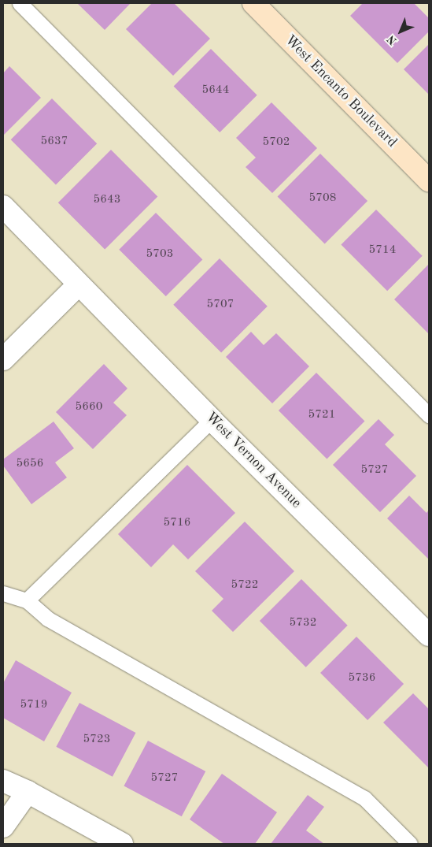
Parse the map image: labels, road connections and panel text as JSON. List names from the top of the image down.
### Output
{
  "streets": {
    "street": ["West Encanto Boulevard", "West Vernon Avenue"]
  },
  "house_numbers": [
    "5644",
    "5637",
    "5702",
    "5708",
    "5643",
    "5714",
    "5703",
    "5707",
    "5660",
    "5721",
    "5656",
    "5727",
    "5716",
    "5722",
    "5732",
    "5736",
    "5719",
    "5723",
    "5727"
  ],
  "north": "bottom left"
}
